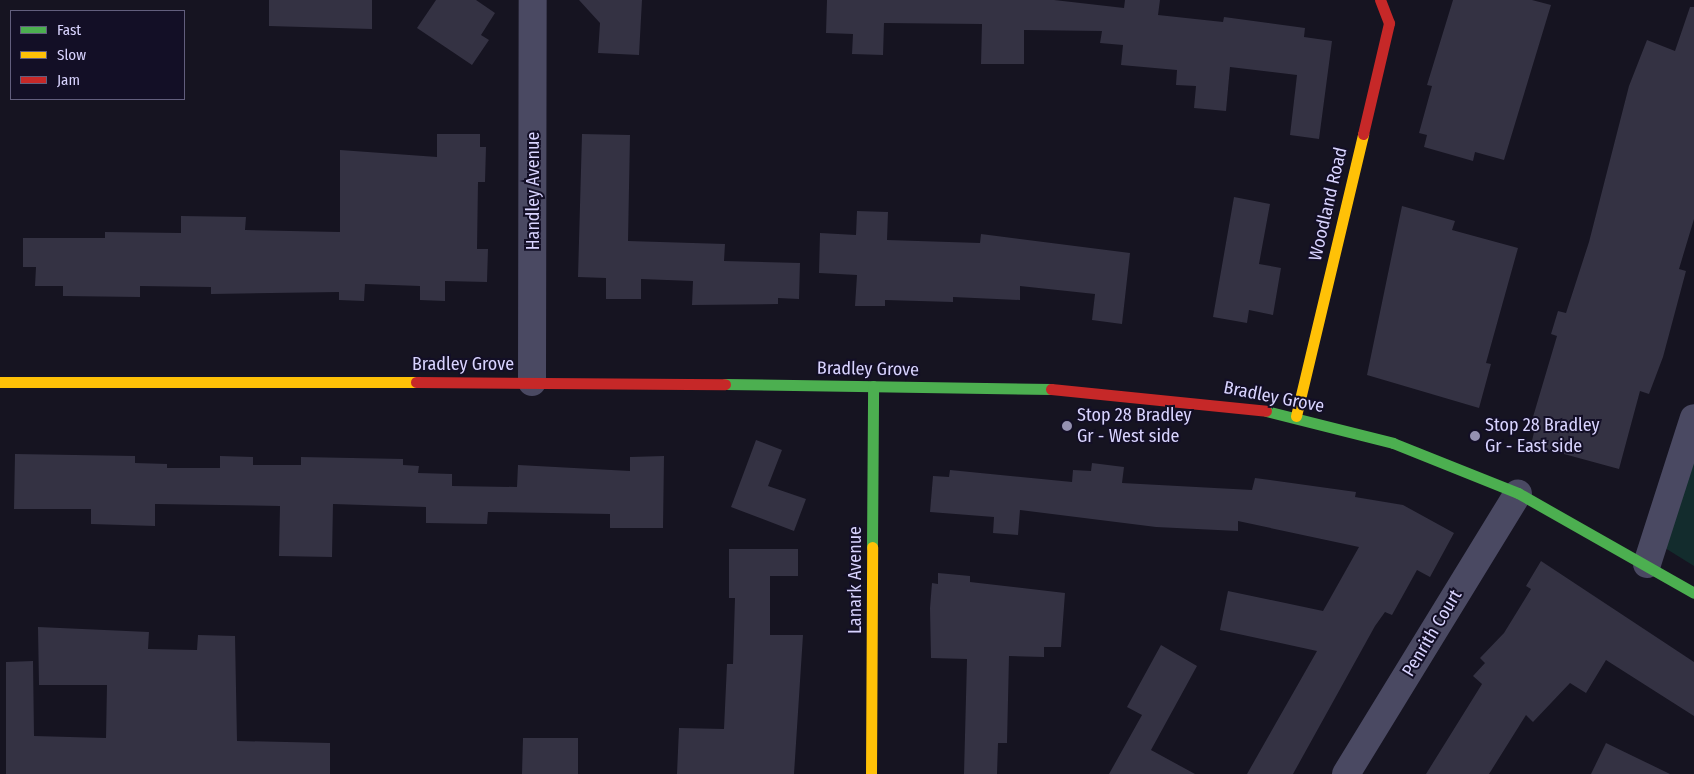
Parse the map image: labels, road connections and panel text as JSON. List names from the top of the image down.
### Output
{
  "streets": {
    "street": [
      "Handley Avenue",
      "Woodland Road",
      "Bradley Grove",
      "Lanark Avenue",
      "Penrith Court"
    ]
  },
  "crossings": [
    ["Handley Avenue", "Bradley Grove"],
    ["Woodland Road", "Bradley Grove"],
    ["Bradley Grove", "Lanark Avenue"],
    ["Bradley Grove", "Penrith Court"]
  ],
  "places": ["Stop 28 Bradley Gr - West side", "Stop 28 Bradley Gr - East side"],
  "legend": ["Fast", "Slow", "Jam"]
}
